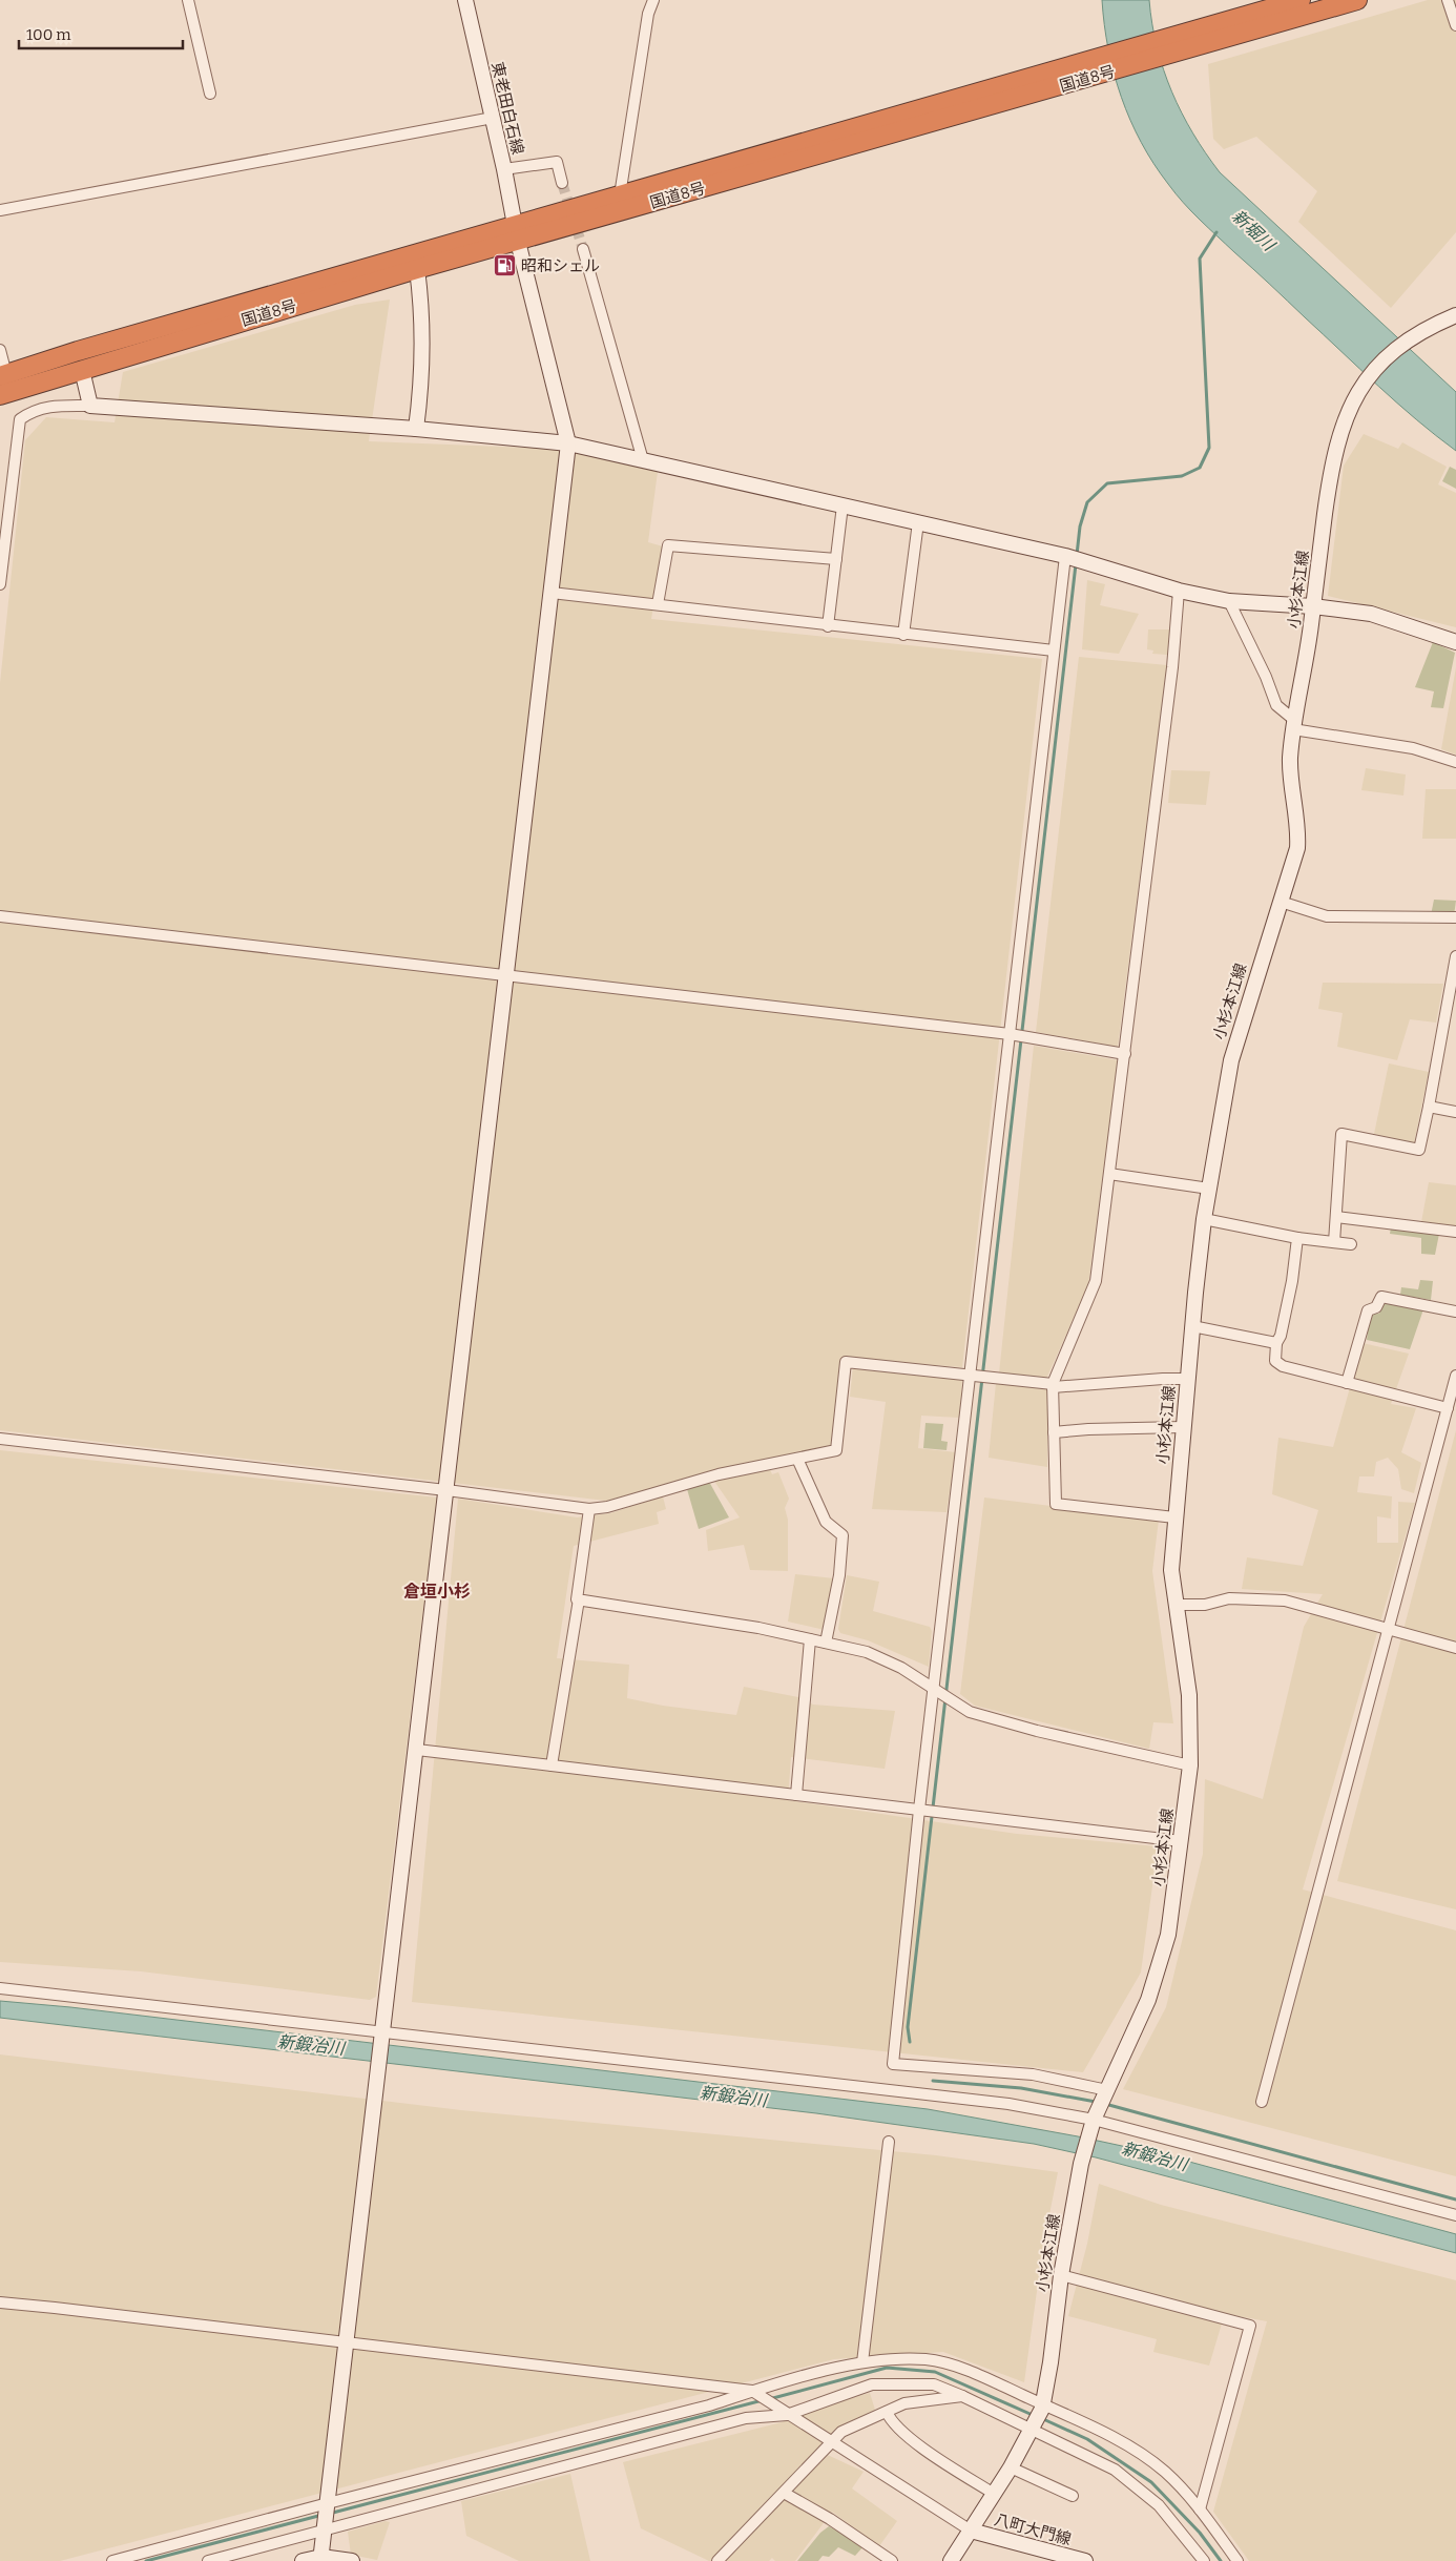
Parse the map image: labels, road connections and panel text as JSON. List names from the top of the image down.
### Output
{
  "streets": {
    "highway": ["国道8号"],
    "street": ["東老田白石線", "小杉本江線", "八町大門線"]
  },
  "crossings": [
    ["国道8号", "東老田白石線"],
    ["小杉本江線", "八町大門線"]
  ],
  "districts": ["倉垣小杉"],
  "water": ["新堀川", "新鍛冶川"],
  "places": {
    "fuel station": ["昭和シェル"]
  },
  "scale_bar": "100 m"
}
